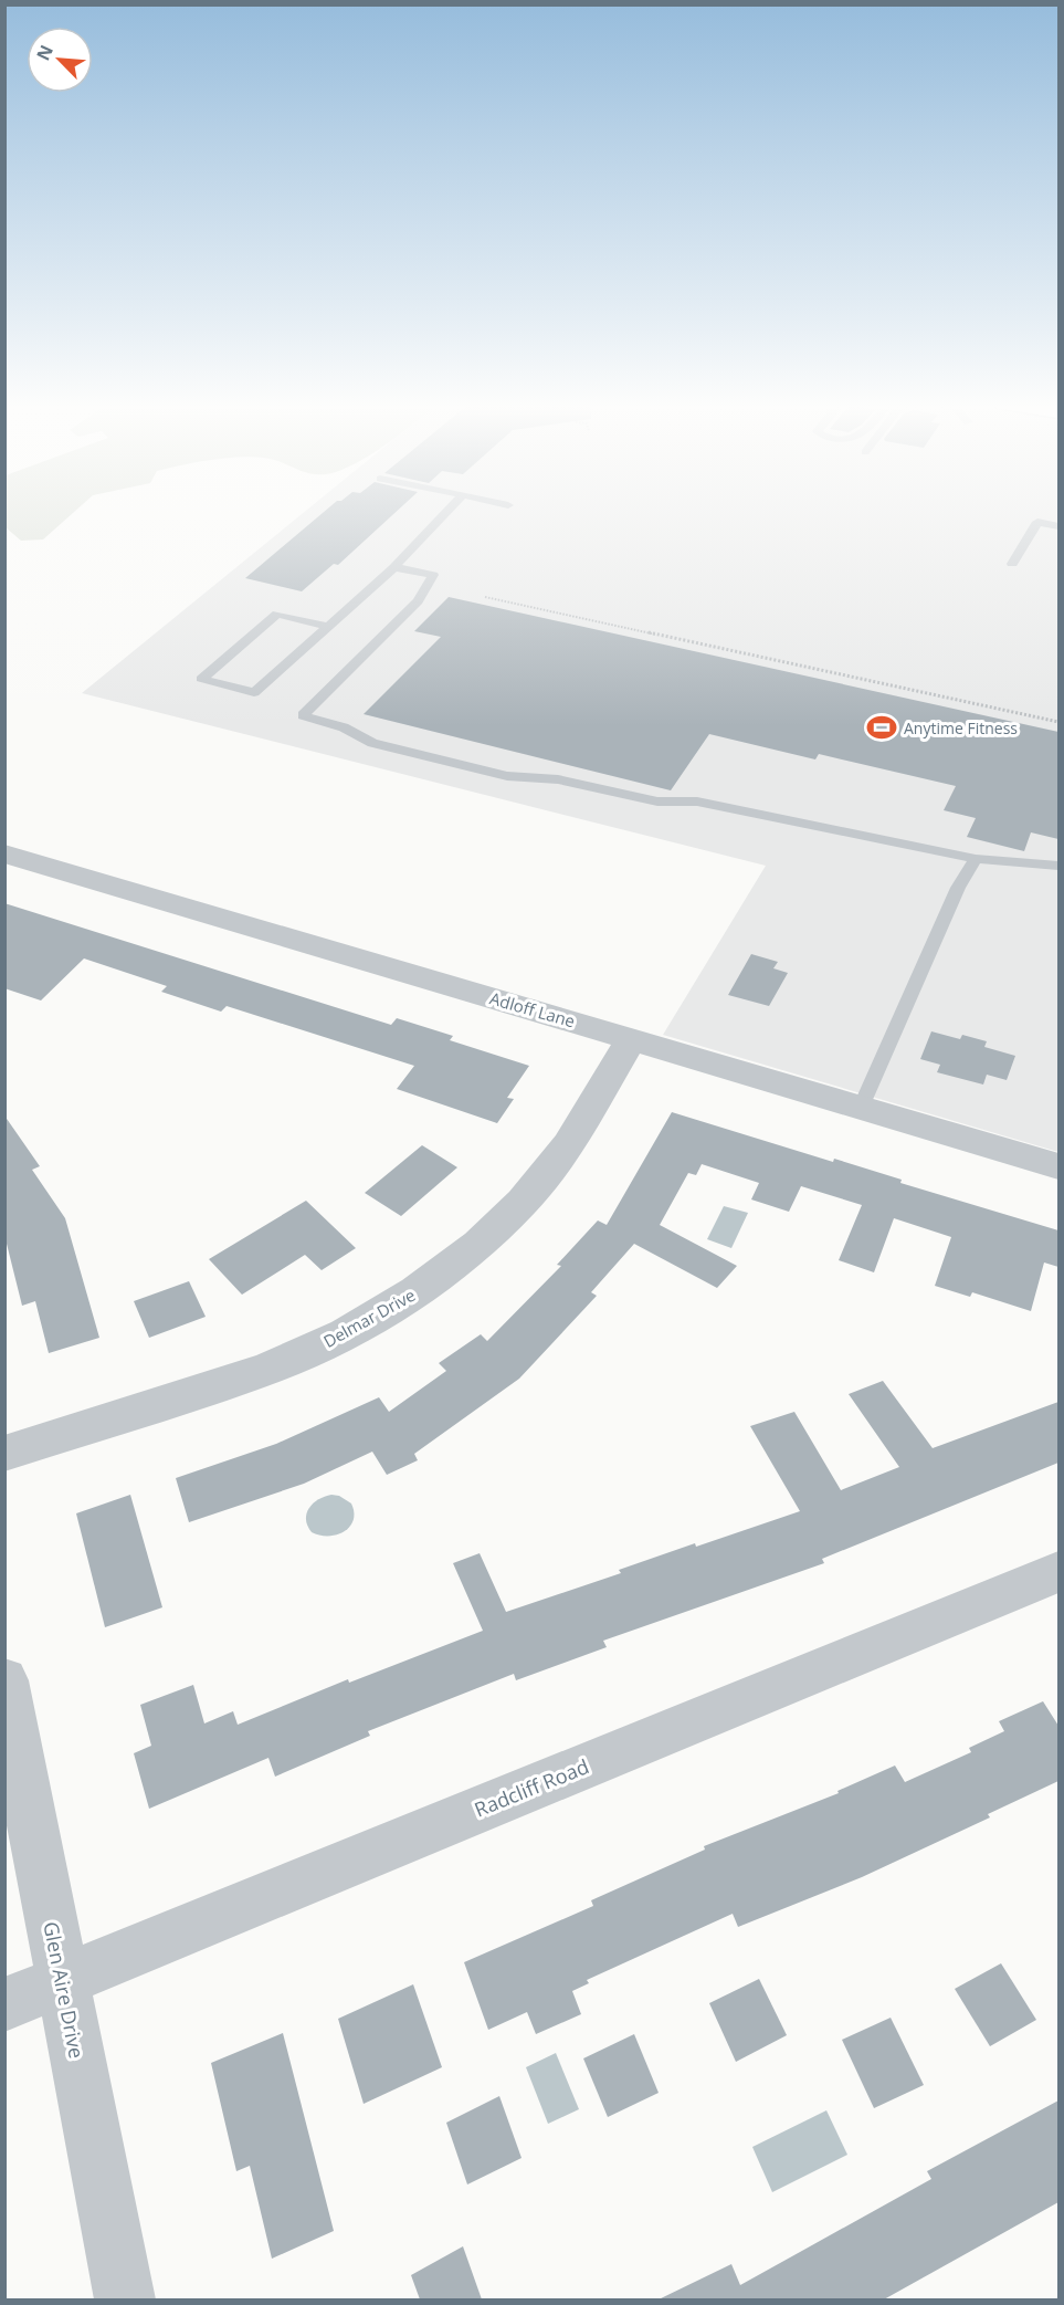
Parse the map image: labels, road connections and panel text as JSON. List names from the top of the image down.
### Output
{
  "streets": {
    "street": [
      "Adloff Lane",
      "Delmar Drive",
      "Radcliff Road",
      "Glen Aire Drive"
    ]
  },
  "crossings": [
    ["Adloff Lane", "Delmar Drive"],
    ["Radcliff Road", "Glen Aire Drive"]
  ],
  "places": {
    "sports": ["Anytime Fitness"]
  },
  "north": "top left"
}
